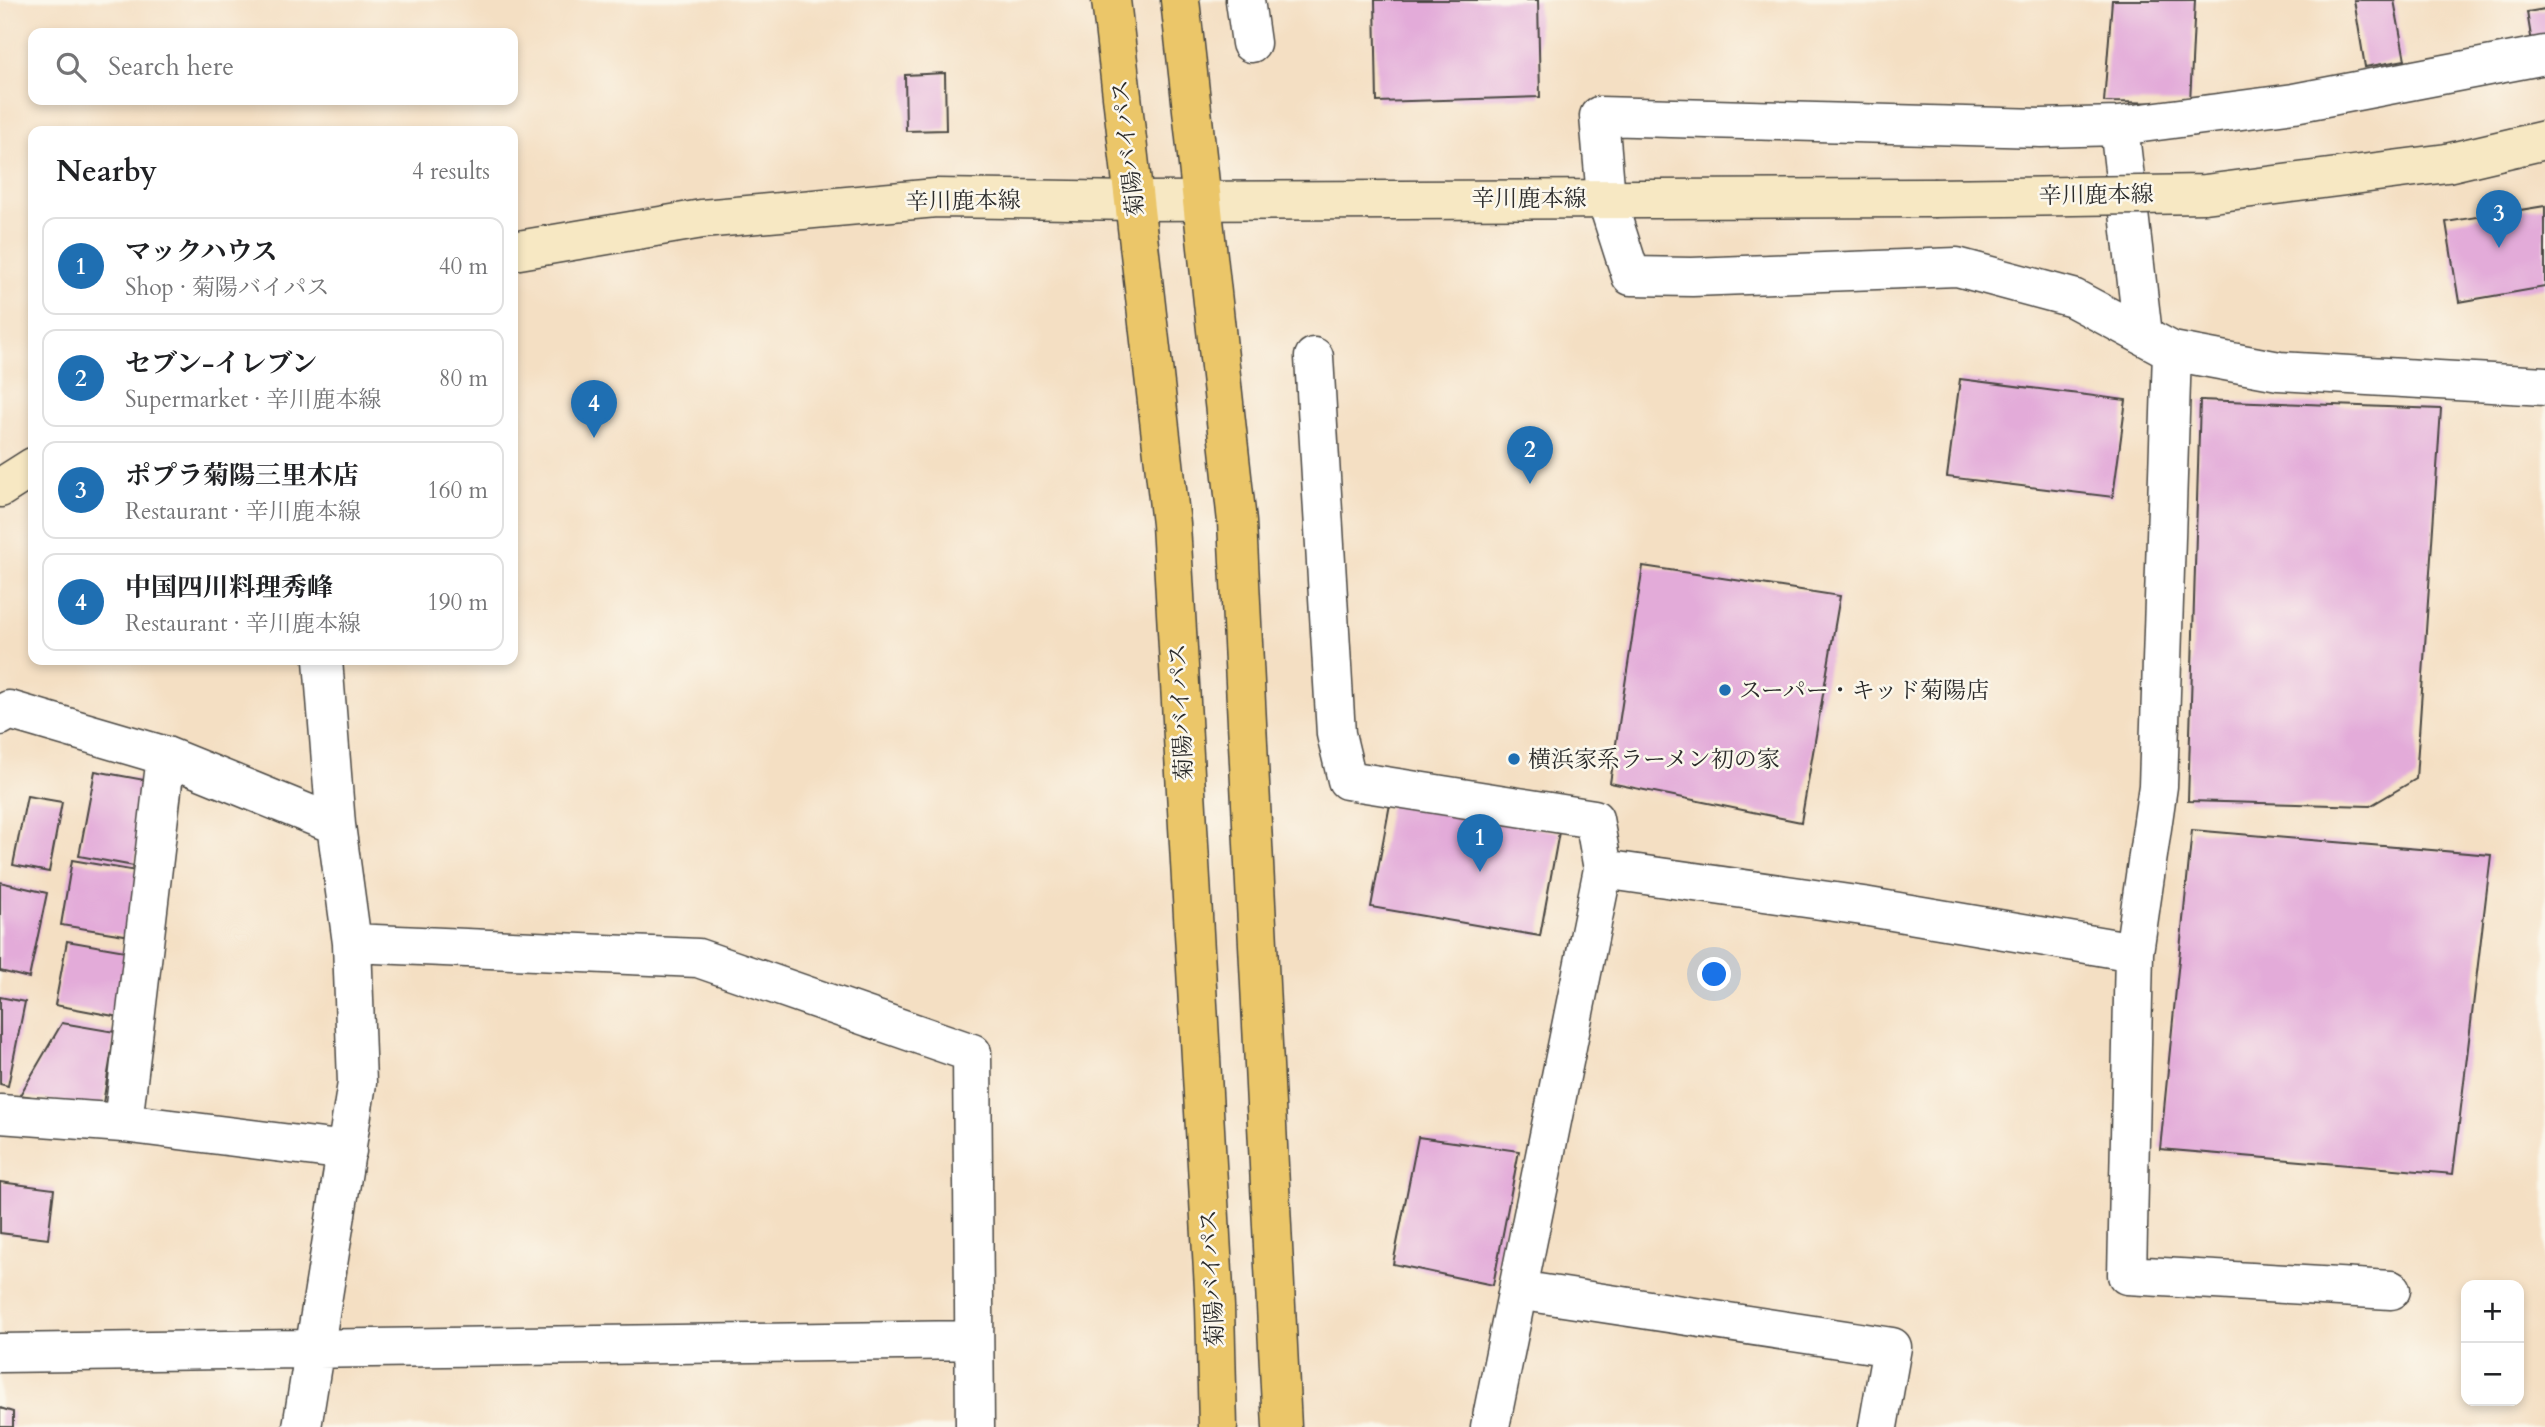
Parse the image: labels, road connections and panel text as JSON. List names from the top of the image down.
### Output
{
  "streets": {
    "highway": ["菊陽バイパス"],
    "main road": ["辛川鹿本線"]
  },
  "crossings": [
    ["菊陽バイパス", "辛川鹿本線"]
  ],
  "places": ["スーパー・キッド菊陽店", "横浜家系ラーメン初の家"],
  "page": {
    "search": "Search here",
    "heading": ["Nearby", "4 results"],
    "pins": [
      "3",
      "4",
      "2",
      "1"
    ],
    "list": [
      {
        "mark": "1",
        "name": "マックハウス",
        "note": "Shop · 菊陽バイパス",
        "value": "40 m"
      },
      {
        "mark": "2",
        "name": "セブン-イレブン",
        "note": "Supermarket · 辛川鹿本線",
        "value": "80 m"
      },
      {
        "mark": "3",
        "name": "ポプラ菊陽三里木店",
        "note": "Restaurant · 辛川鹿本線",
        "value": "160 m"
      },
      {
        "mark": "4",
        "name": "中国四川料理秀峰",
        "note": "Restaurant · 辛川鹿本線",
        "value": "190 m"
      }
    ],
    "map_buttons": ["+", "−"]
  }
}
